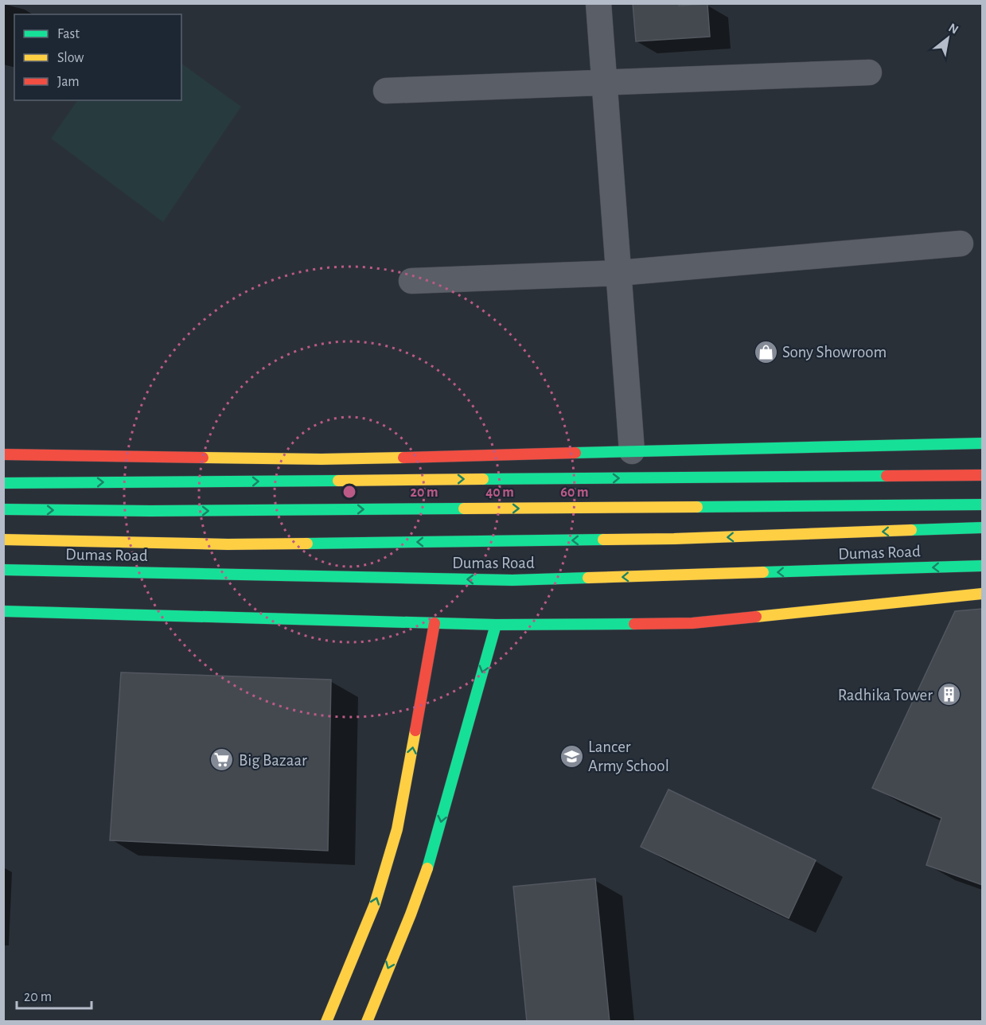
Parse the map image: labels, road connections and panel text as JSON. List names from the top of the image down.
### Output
{
  "streets": {
    "main road": ["Dumas Road"]
  },
  "places": {
    "shop": ["Sony Showroom"],
    "building": ["Radhika Tower"],
    "school or university": ["Lancer Army School"],
    "supermarket": ["Big Bazaar"]
  },
  "legend": ["Fast", "Slow", "Jam"],
  "scale_bar": "20 m",
  "north": "top right",
  "rings": ["20 m", "40 m", "60 m"]
}
